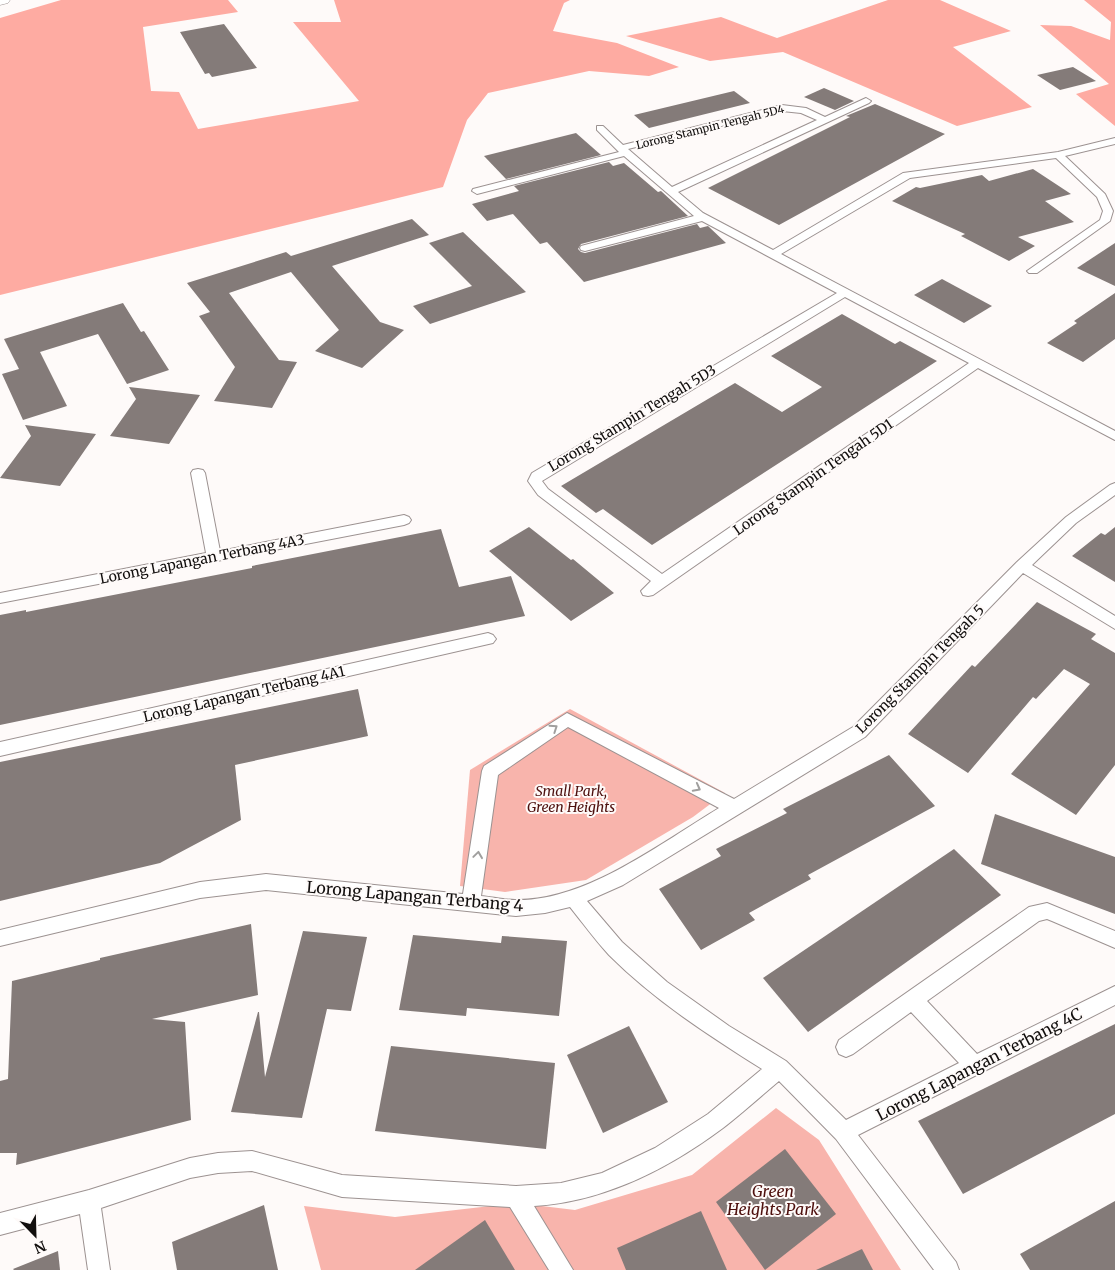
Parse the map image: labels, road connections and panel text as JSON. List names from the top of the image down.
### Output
{
  "streets": {
    "street": [
      "Lorong Stampin Tengah 5D4",
      "Lorong Stampin Tengah 5D3",
      "Lorong Stampin Tengah 5D1",
      "Lorong Lapangan Terbang 4A3",
      "Lorong Stampin Tengah 5",
      "Lorong Lapangan Terbang 4A1",
      "Lorong Lapangan Terbang 4",
      "Lorong Lapangan Terbang 4C"
    ]
  },
  "crossings": [
    ["Lorong Stampin Tengah 5D3", "Lorong Stampin Tengah 5D1"],
    ["Lorong Stampin Tengah 5", "Lorong Lapangan Terbang 4"]
  ],
  "parks": ["Small Park, Green Heights", "Green Heights Park"],
  "north": "bottom right"
}
